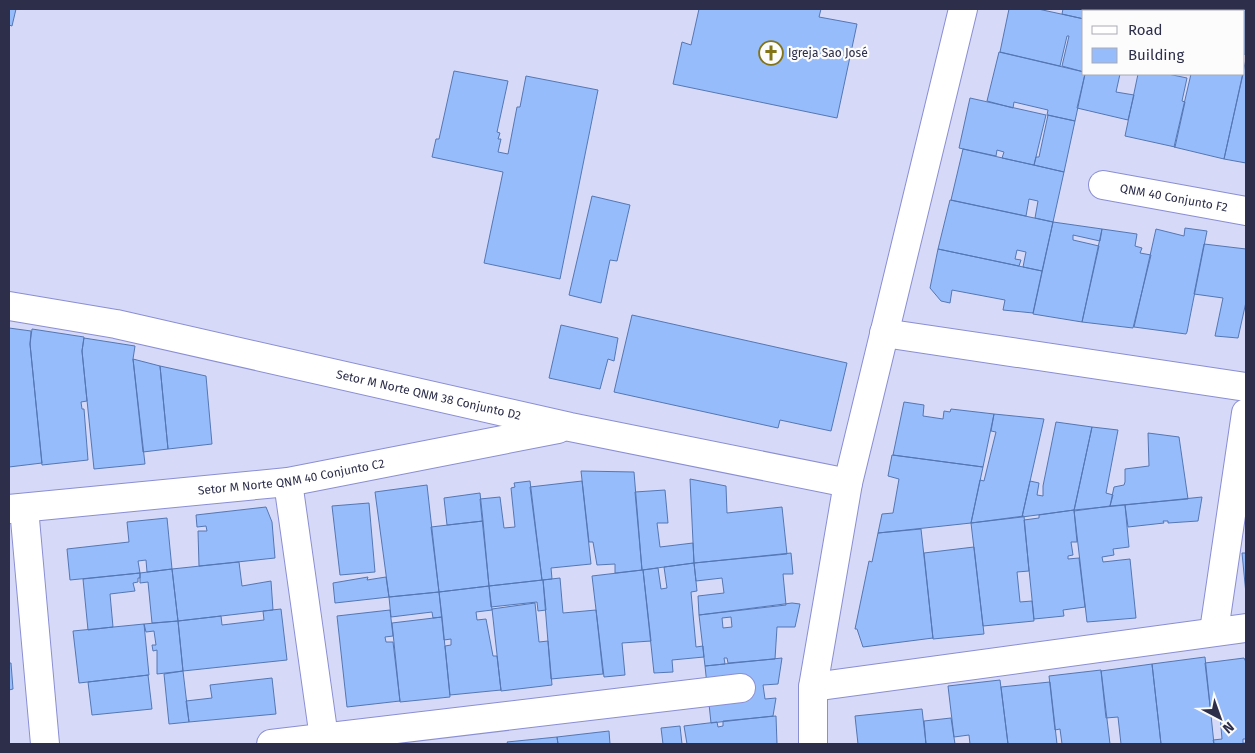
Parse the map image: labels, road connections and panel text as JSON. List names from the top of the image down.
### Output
{
  "streets": {
    "street": ["QNM 40 Conjunto F2", "Setor M Norte QNM 38 Conjunto D2", "Setor M Norte QNM 40 Conjunto C2"]
  },
  "crossings": [
    ["Setor M Norte QNM 38 Conjunto D2", "Setor M Norte QNM 40 Conjunto C2"]
  ],
  "places": {
    "church": ["Igreja Sao José"]
  },
  "legend": ["Road", "Building"],
  "north": "bottom right"
}
